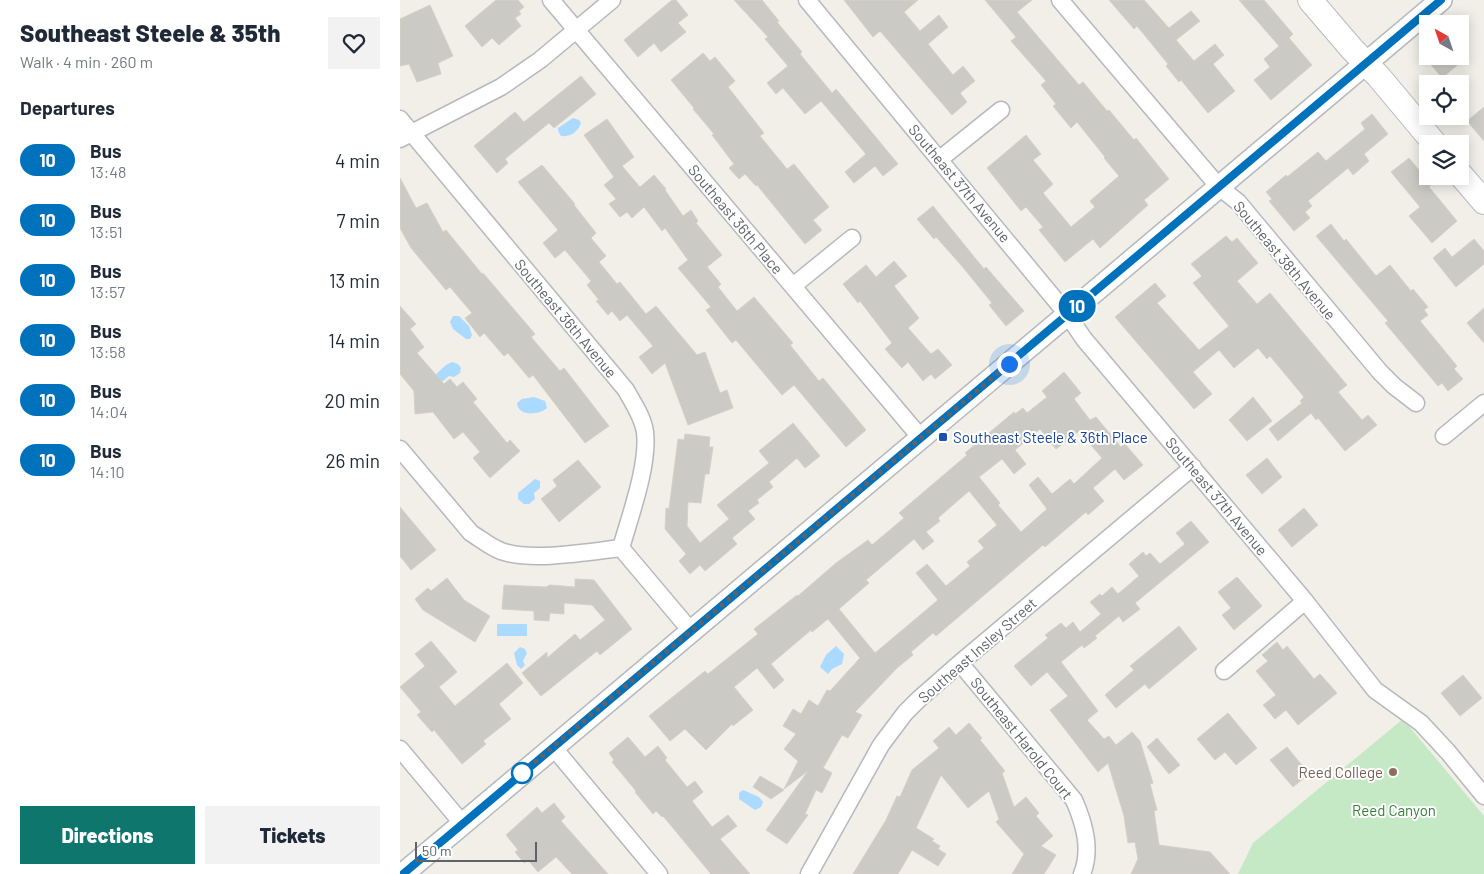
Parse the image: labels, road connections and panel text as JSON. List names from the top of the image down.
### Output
{
  "streets": {
    "street": [
      "Southeast 37th Avenue",
      "Southeast 36th Place",
      "Southeast 38th Avenue",
      "Southeast 36th Avenue",
      "Southeast Insley Street",
      "Southeast Harold Court"
    ]
  },
  "crossings": [
    ["Southeast 37th Avenue", "Southeast Insley Street"],
    ["Southeast Insley Street", "Southeast Harold Court"]
  ],
  "parks": ["Reed Canyon"],
  "places": {
    "transit": ["Southeast Steele & 36th Place"],
    "other": ["Reed College"]
  },
  "lines": ["bus line 10"],
  "scale_bar": "50 m",
  "north": "top left",
  "page": {
    "heading": [
      ["Southeast Steele & 35th", "Walk · 4 min · 260 m"],
      "Departures"
    ],
    "on_map": "10",
    "list": [
      {
        "mark": "10",
        "name": "Bus",
        "note": "13:48",
        "value": "4 min"
      },
      {
        "mark": "10",
        "name": "Bus",
        "note": "13:51",
        "value": "7 min"
      },
      {
        "mark": "10",
        "name": "Bus",
        "note": "13:57",
        "value": "13 min"
      },
      {
        "mark": "10",
        "name": "Bus",
        "note": "13:58",
        "value": "14 min"
      },
      {
        "mark": "10",
        "name": "Bus",
        "note": "14:04",
        "value": "20 min"
      },
      {
        "mark": "10",
        "name": "Bus",
        "note": "14:10",
        "value": "26 min"
      }
    ],
    "buttons": ["Directions", "Tickets"],
    "scale": "50 m"
  }
}
